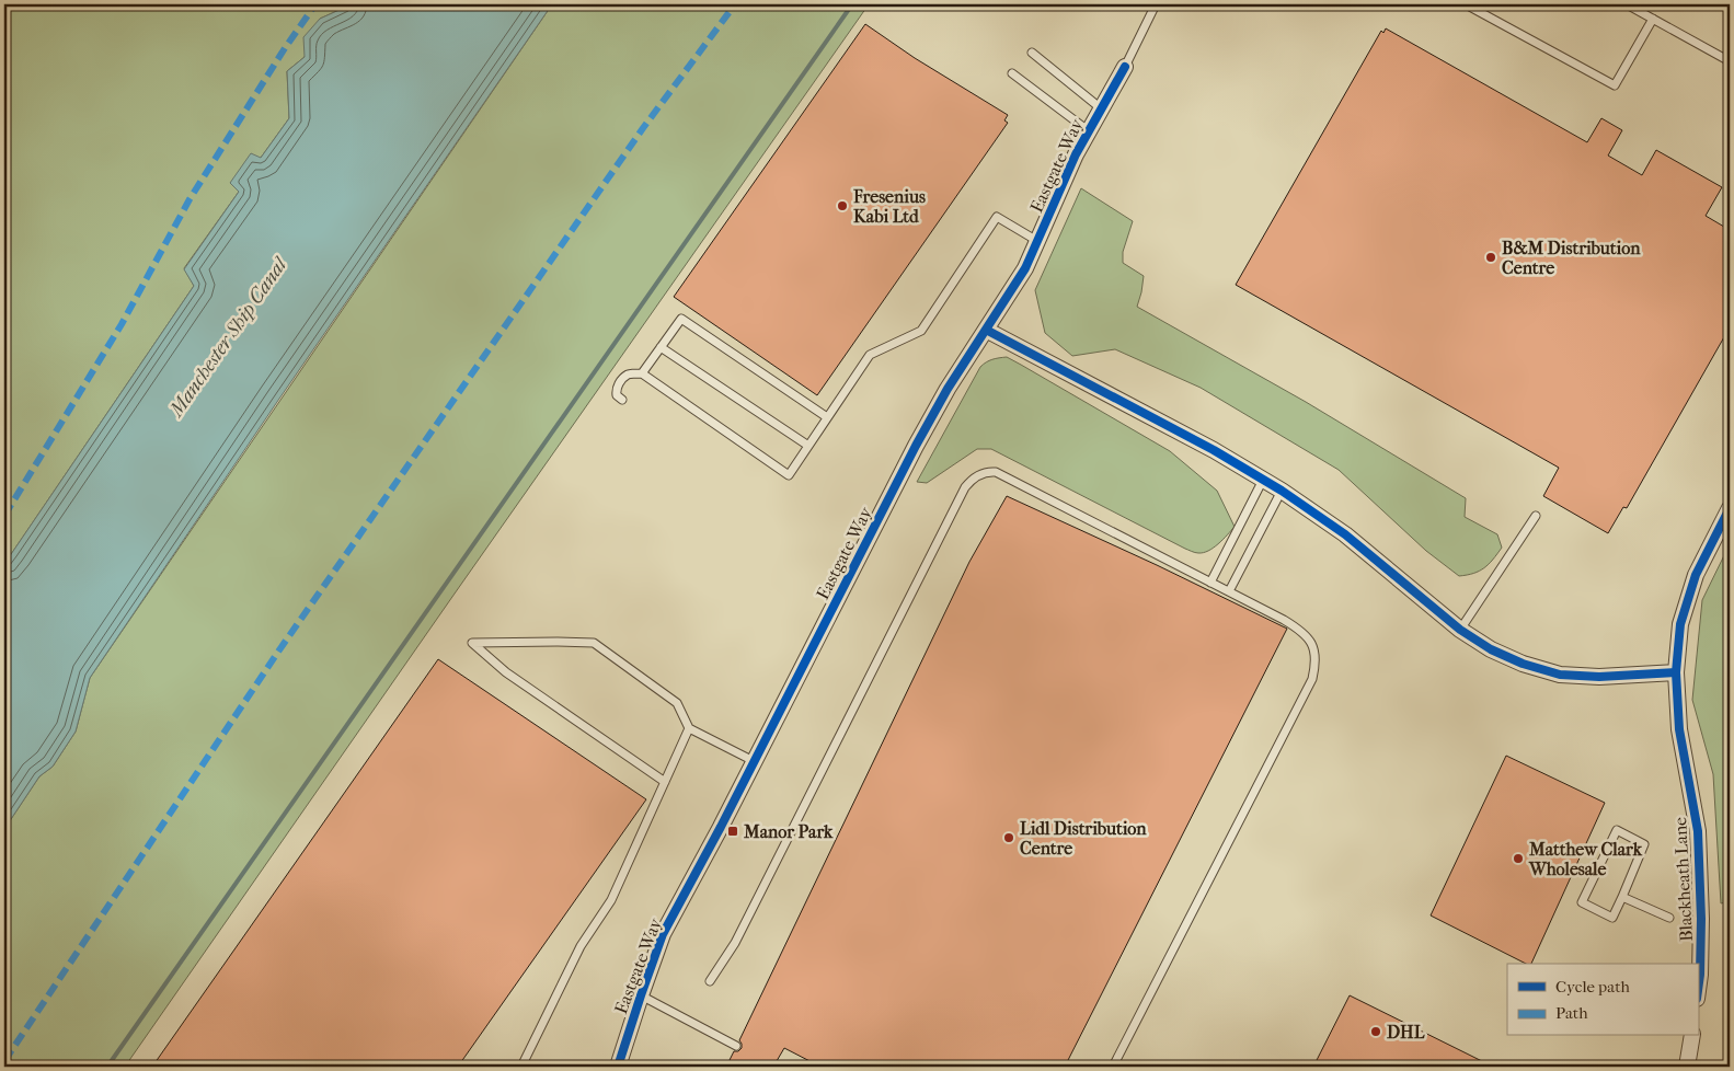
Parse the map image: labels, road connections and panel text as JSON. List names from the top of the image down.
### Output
{
  "streets": {
    "street": ["Eastgate Way", "Blackheath Lane"]
  },
  "water": ["Manchester Ship Canal"],
  "places": {
    "other": [
      "Fresenius Kabi Ltd",
      "B&M Distribution Centre",
      "Lidl Distribution Centre",
      "Matthew Clark Wholesale",
      "DHL"
    ],
    "transit": ["Manor Park"]
  },
  "legend": ["Cycle path", "Path"]
}
